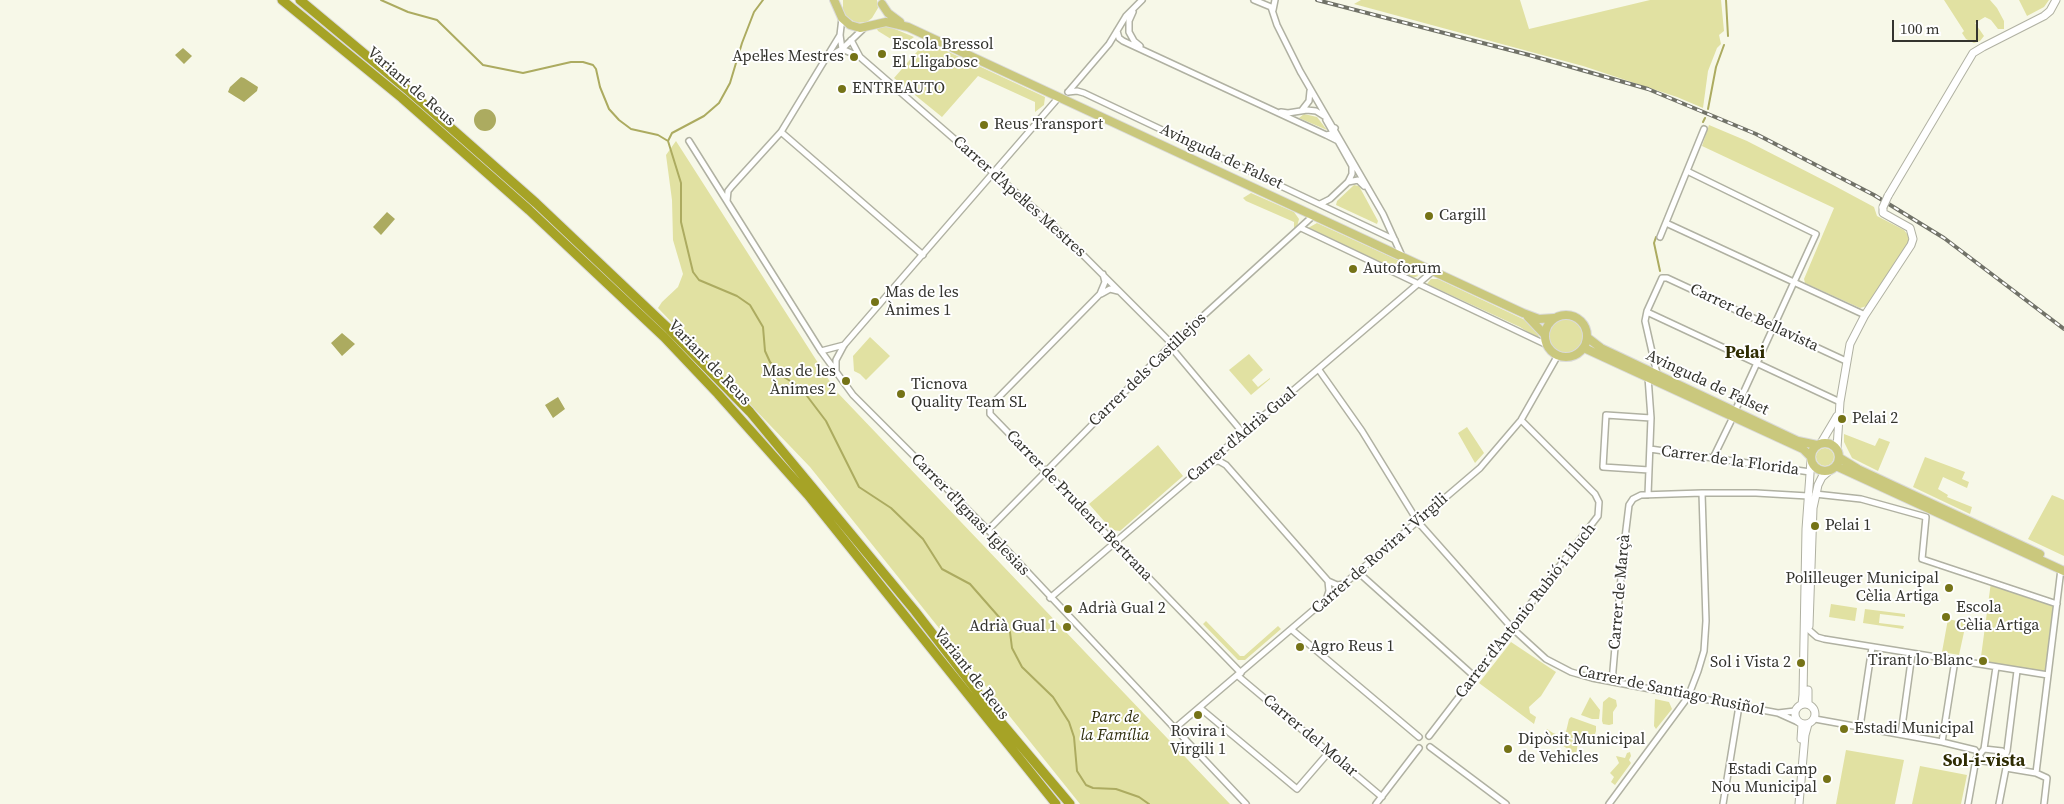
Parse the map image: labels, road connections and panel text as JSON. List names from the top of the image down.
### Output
{
  "streets": {
    "highway": ["Variant de Reus"],
    "main road": ["Avinguda de Falset"],
    "street": [
      "Carrer d'Apel·les Mestres",
      "Carrer de Bellavista",
      "Carrer dels Castillejos",
      "Carrer d'Adrià Gual",
      "Carrer de la Florida",
      "Carrer de Prudenci Bertrana",
      "Carrer d'Ignasi Iglesias",
      "Carrer de Rovira i Virgili",
      "Carrer de Marçà",
      "Carrer d'Antonio Rubió i Lluch",
      "Carrer de Santiago Rusiñol",
      "Carrer del Molar"
    ]
  },
  "crossings": [
    ["Avinguda de Falset", "Carrer dels Castillejos"],
    ["Avinguda de Falset", "Carrer d'Adrià Gual"],
    ["Avinguda de Falset", "Carrer de Rovira i Virgili"],
    ["Carrer d'Apel·les Mestres", "Carrer dels Castillejos"],
    ["Carrer d'Apel·les Mestres", "Carrer d'Adrià Gual"],
    ["Carrer dels Castillejos", "Carrer de Prudenci Bertrana"],
    ["Carrer dels Castillejos", "Carrer d'Ignasi Iglesias"],
    ["Carrer d'Adrià Gual", "Carrer de Prudenci Bertrana"],
    ["Carrer d'Adrià Gual", "Carrer d'Ignasi Iglesias"],
    ["Carrer d'Adrià Gual", "Carrer de Santiago Rusiñol"],
    ["Carrer de Prudenci Bertrana", "Carrer de Rovira i Virgili"],
    ["Carrer de Prudenci Bertrana", "Carrer del Molar"],
    ["Carrer d'Ignasi Iglesias", "Carrer de Rovira i Virgili"],
    ["Carrer de Rovira i Virgili", "Carrer d'Antonio Rubió i Lluch"],
    ["Carrer de Rovira i Virgili", "Carrer de Santiago Rusiñol"],
    ["Carrer de Rovira i Virgili", "Carrer del Molar"],
    ["Carrer de Marçà", "Carrer de Santiago Rusiñol"],
    ["Carrer d'Antonio Rubió i Lluch", "Carrer de Santiago Rusiñol"]
  ],
  "districts": ["Pelai", "Sol-i-vista"],
  "parks": ["Parc de la Família"],
  "places": [
    "Escola Bressol El Lligabosc",
    "Apel·les Mestres",
    "ENTREAUTO",
    "Reus Transport",
    "Cargill",
    "Autoforum",
    "Mas de les Ànimes 1",
    "Mas de les Ànimes 2",
    "Ticnova Quality Team SL",
    "Pelai 2",
    "Pelai 1",
    "Polilleuger Municipal Cèlia Artiga",
    "Adrià Gual 2",
    "Escola Cèlia Artiga",
    "Adrià Gual 1",
    "Agro Reus 1",
    "Tirant lo Blanc",
    "Sol i Vista 2",
    "Rovira i Virgili 1",
    "Estadi Municipal",
    "Dipòsit Municipal de Vehicles",
    "Estadi Camp Nou Municipal"
  ],
  "scale_bar": "100 m"
}
